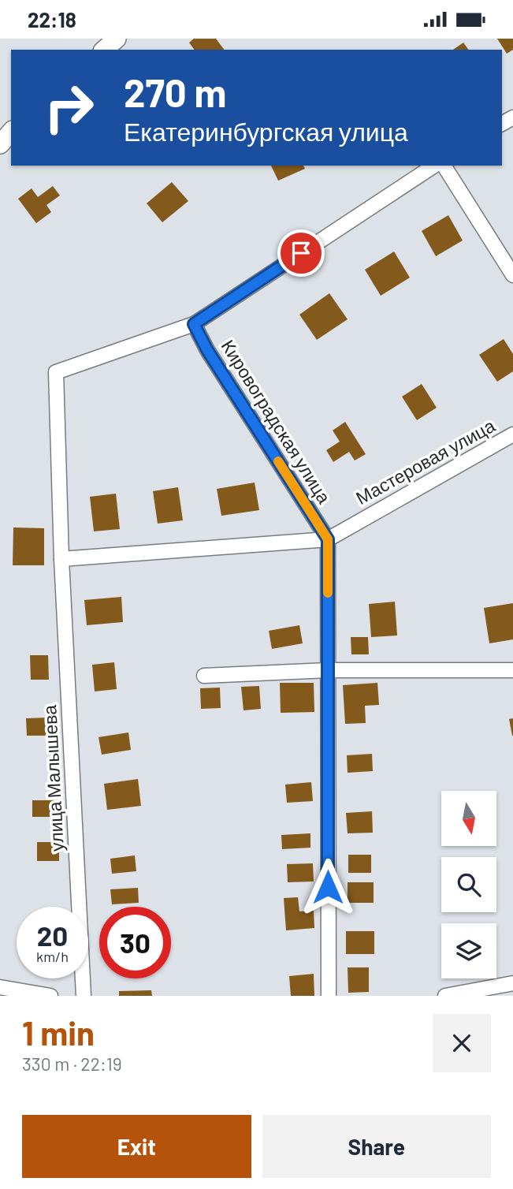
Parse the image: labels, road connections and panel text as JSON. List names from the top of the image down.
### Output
{
  "streets": {
    "street": ["Кировоградская улица", "Мастеровая улица", "улица Малышева"]
  },
  "crossings": [
    ["Кировоградская улица", "Мастеровая улица"],
    ["Кировоградская улица", "улица Малышева"]
  ],
  "north": "bottom",
  "page": {
    "status": "22:18",
    "turn": ["270 m", "Екатеринбургская улица"],
    "speed": "20 km/h",
    "limit": "30",
    "heading": ["1 min", "330 m · 22:19"],
    "buttons": ["Exit", "Share"]
  }
}
